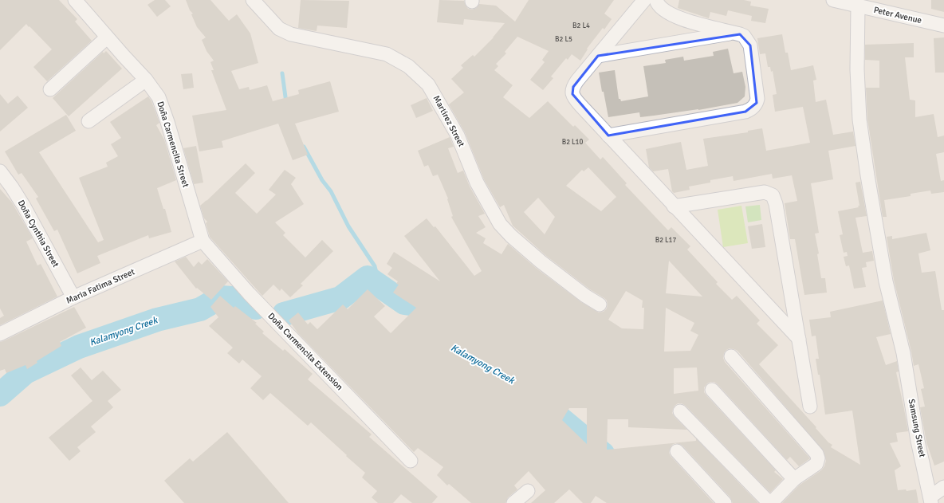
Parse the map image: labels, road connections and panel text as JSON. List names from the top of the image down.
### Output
{
  "streets": {
    "street": [
      "Peter Avenue",
      "Martirez Street",
      "Doña Carmencita Street",
      "Doña Cynthia Street",
      "Maria Fatima Street",
      "Doña Carmencita Extension",
      "Samsung Street"
    ]
  },
  "crossings": [
    ["Peter Avenue", "Samsung Street"],
    ["Doña Carmencita Street", "Maria Fatima Street"],
    ["Doña Carmencita Street", "Doña Carmencita Extension"],
    ["Doña Cynthia Street", "Maria Fatima Street"],
    ["Maria Fatima Street", "Doña Carmencita Extension"]
  ],
  "water": ["Kalamyong Creek"],
  "house_numbers": [
    "B2 L4",
    "B2 L5",
    "B2 L10",
    "B2 L17"
  ]
}
